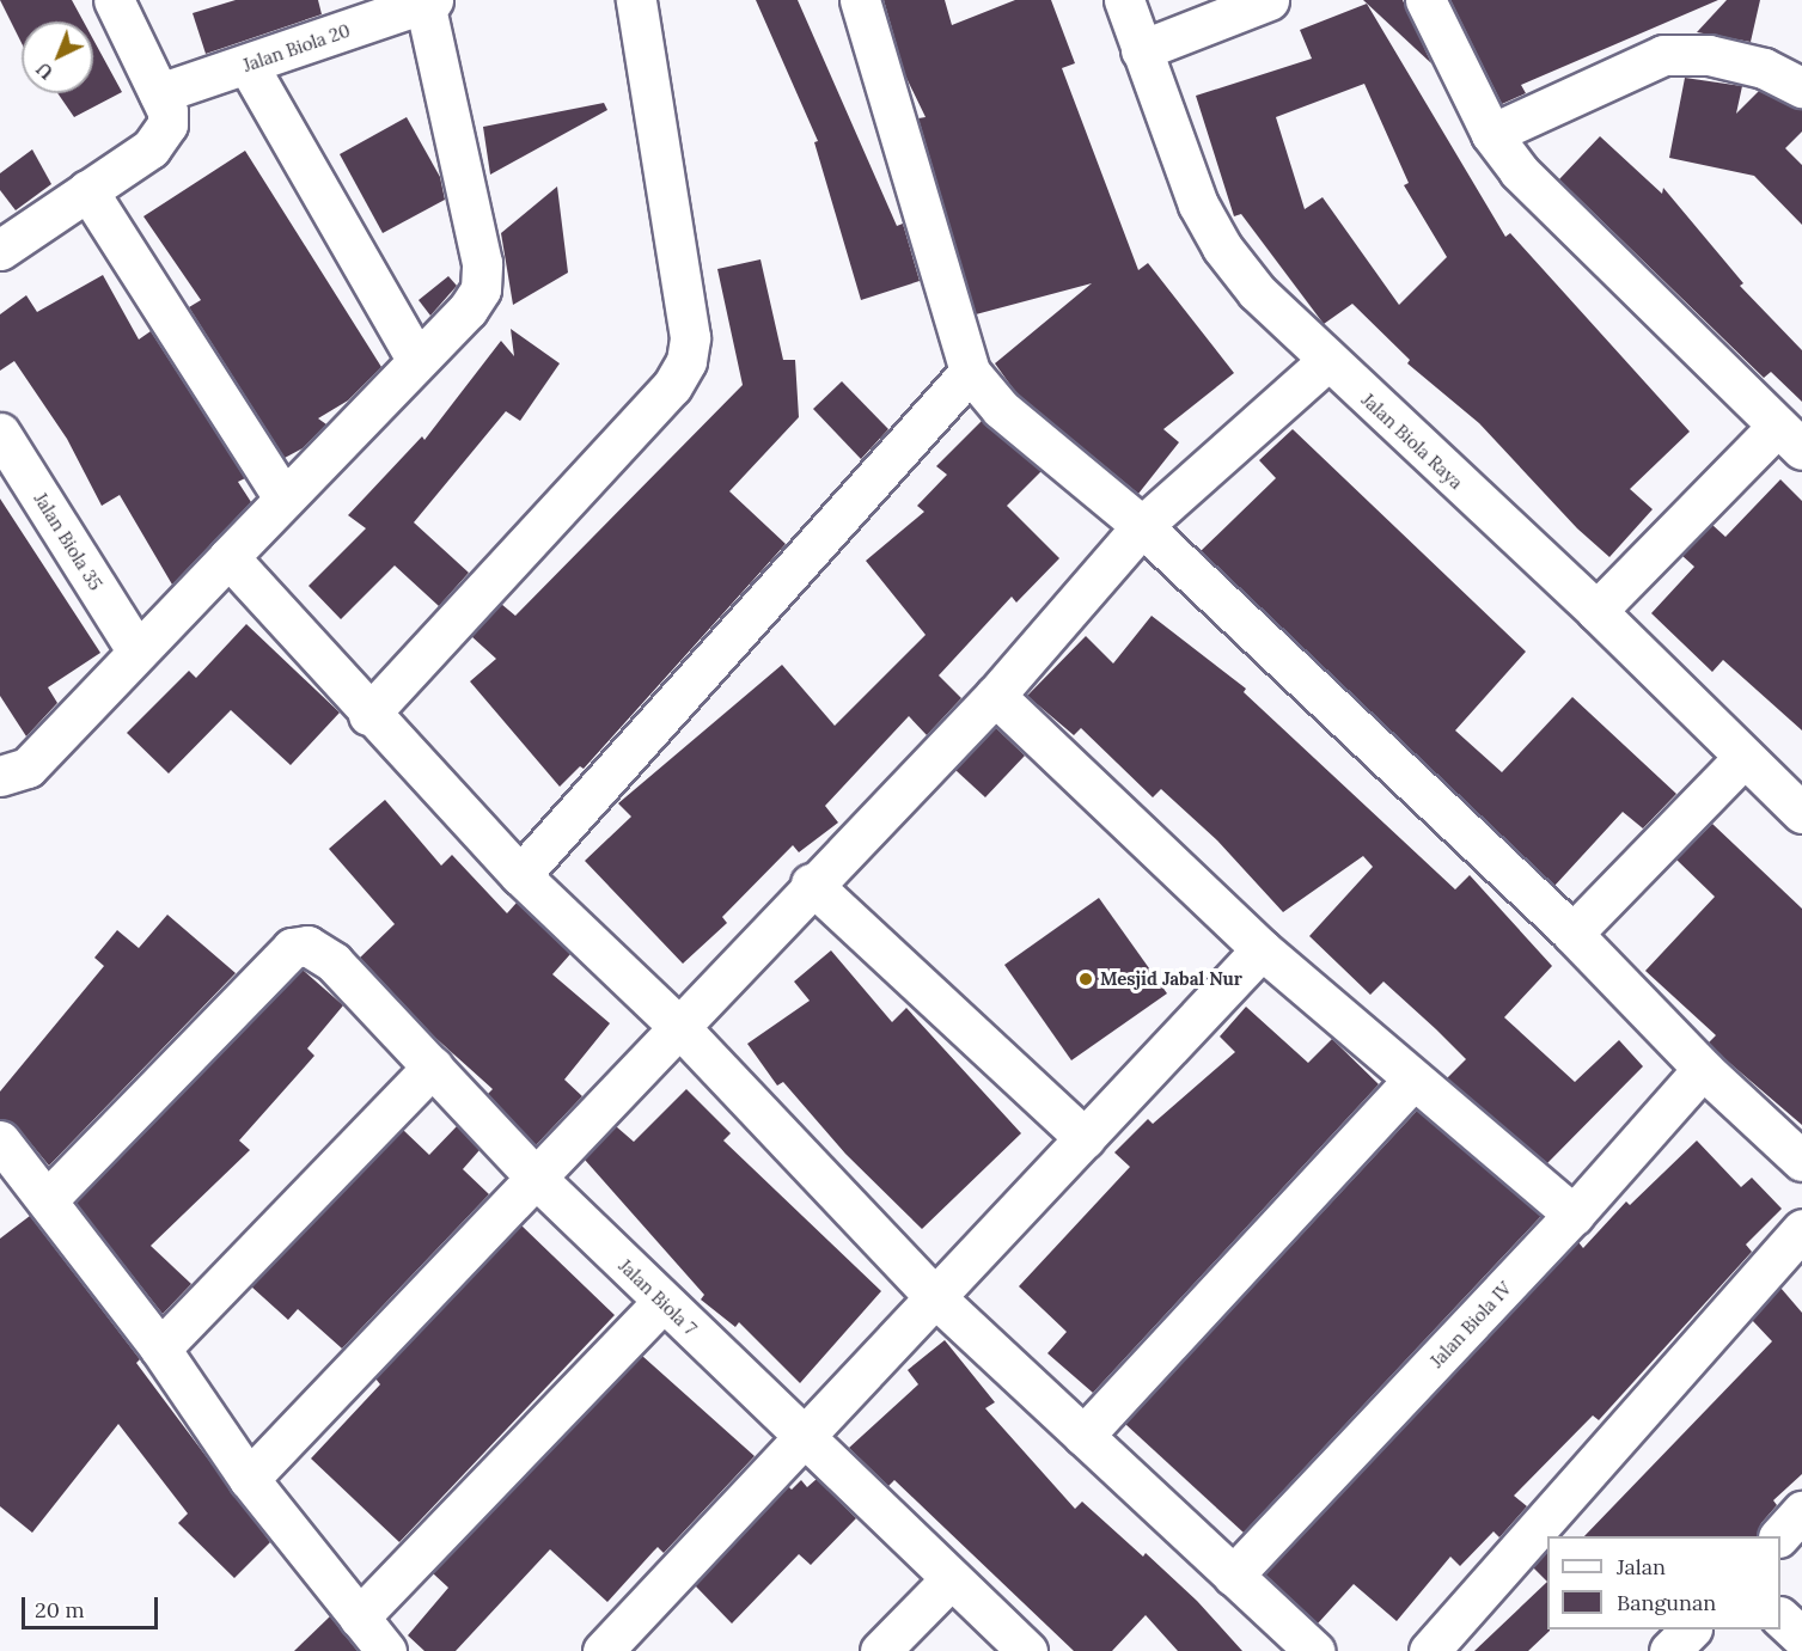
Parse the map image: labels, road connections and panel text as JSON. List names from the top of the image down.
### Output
{
  "streets": {
    "street": [
      "Jalan Biola 20",
      "Jalan Biola Raya",
      "Jalan Biola 35",
      "Jalan Biola 7",
      "Jalan Biola IV"
    ]
  },
  "places": ["Mesjid Jabal Nur"],
  "legend": ["Jalan", "Bangunan"],
  "scale_bar": "20 m",
  "north": "bottom left"
}
